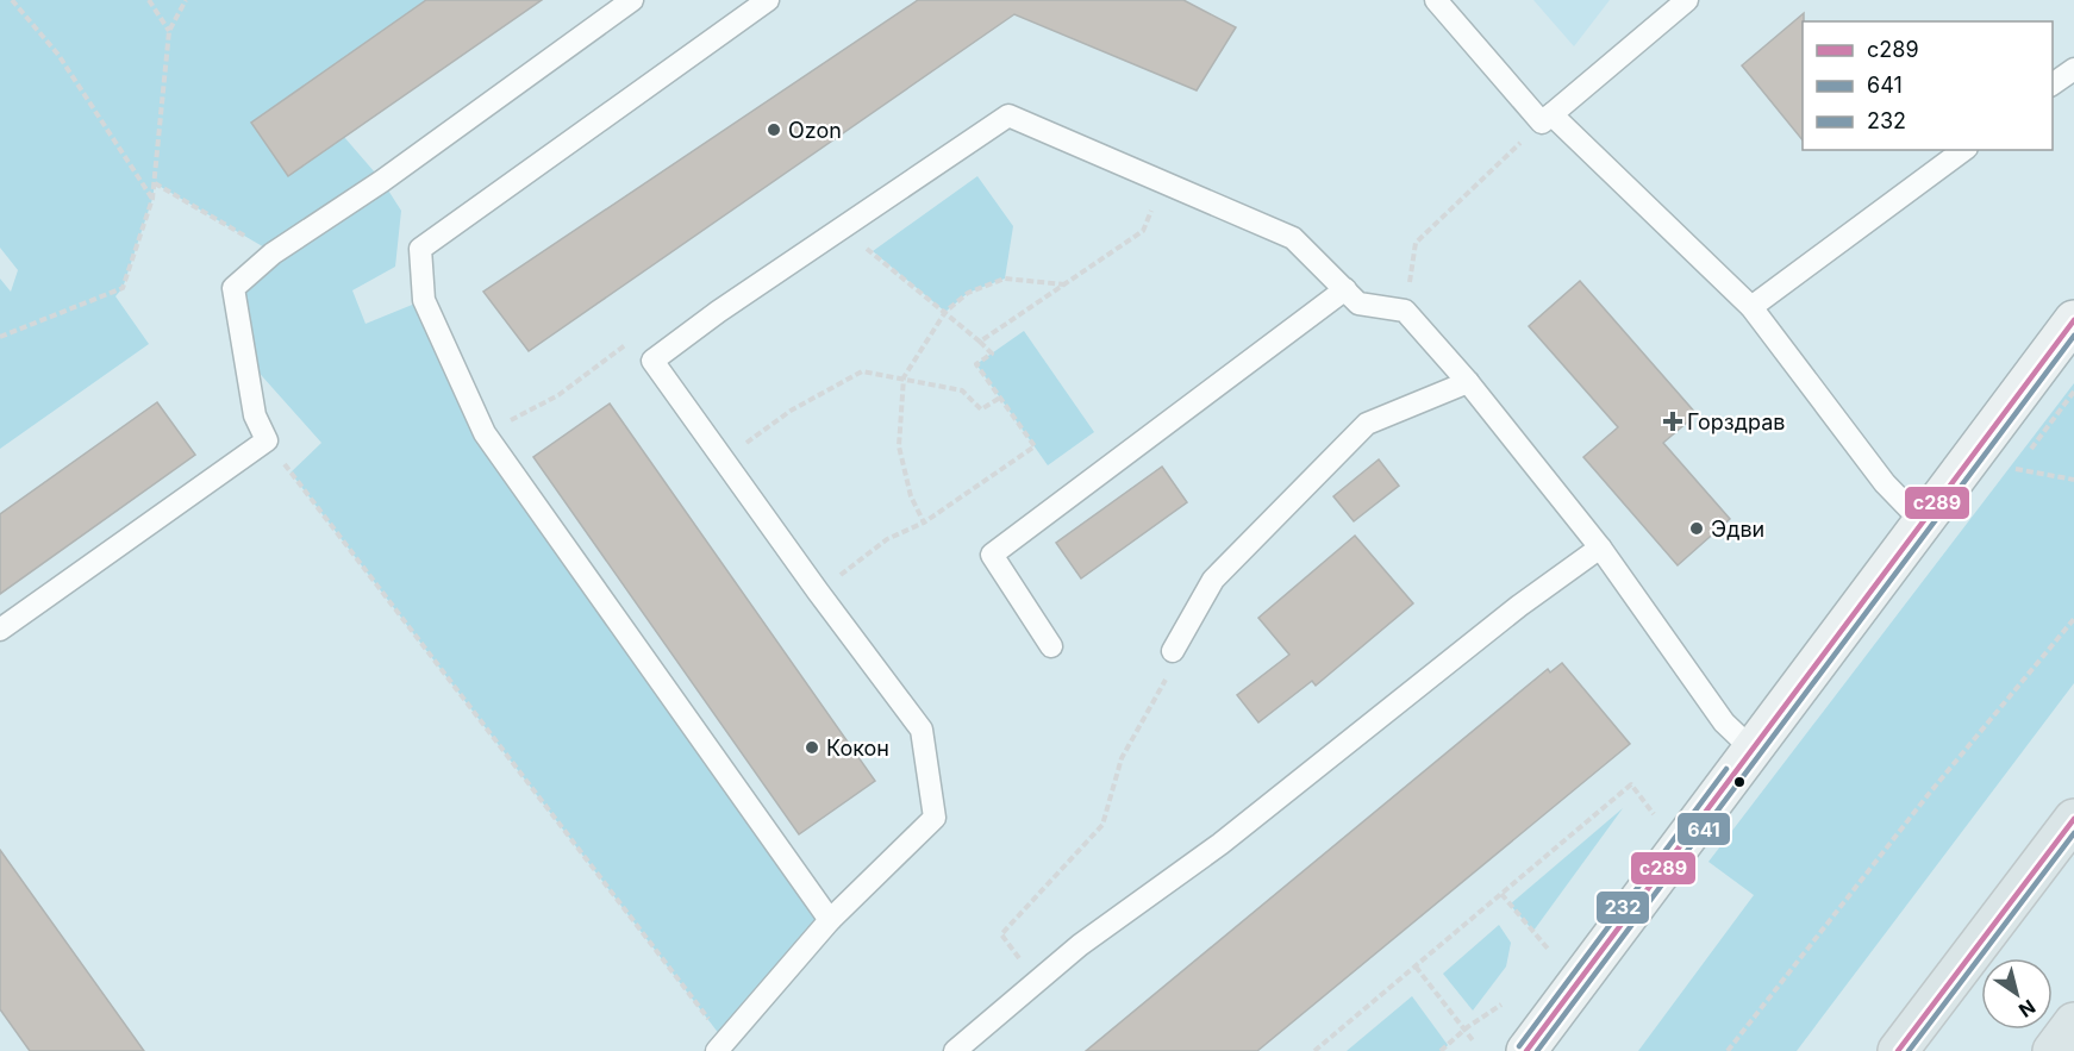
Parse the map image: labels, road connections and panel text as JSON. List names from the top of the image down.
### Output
{
  "places": {
    "other": ["Ozon", "Эдви", "Кокон"],
    "health": ["Горздрав"]
  },
  "lines": ["transit line с289", "transit line 641", "transit line 232"],
  "legend": ["с289", "641", "232"],
  "north": "bottom right"
}
